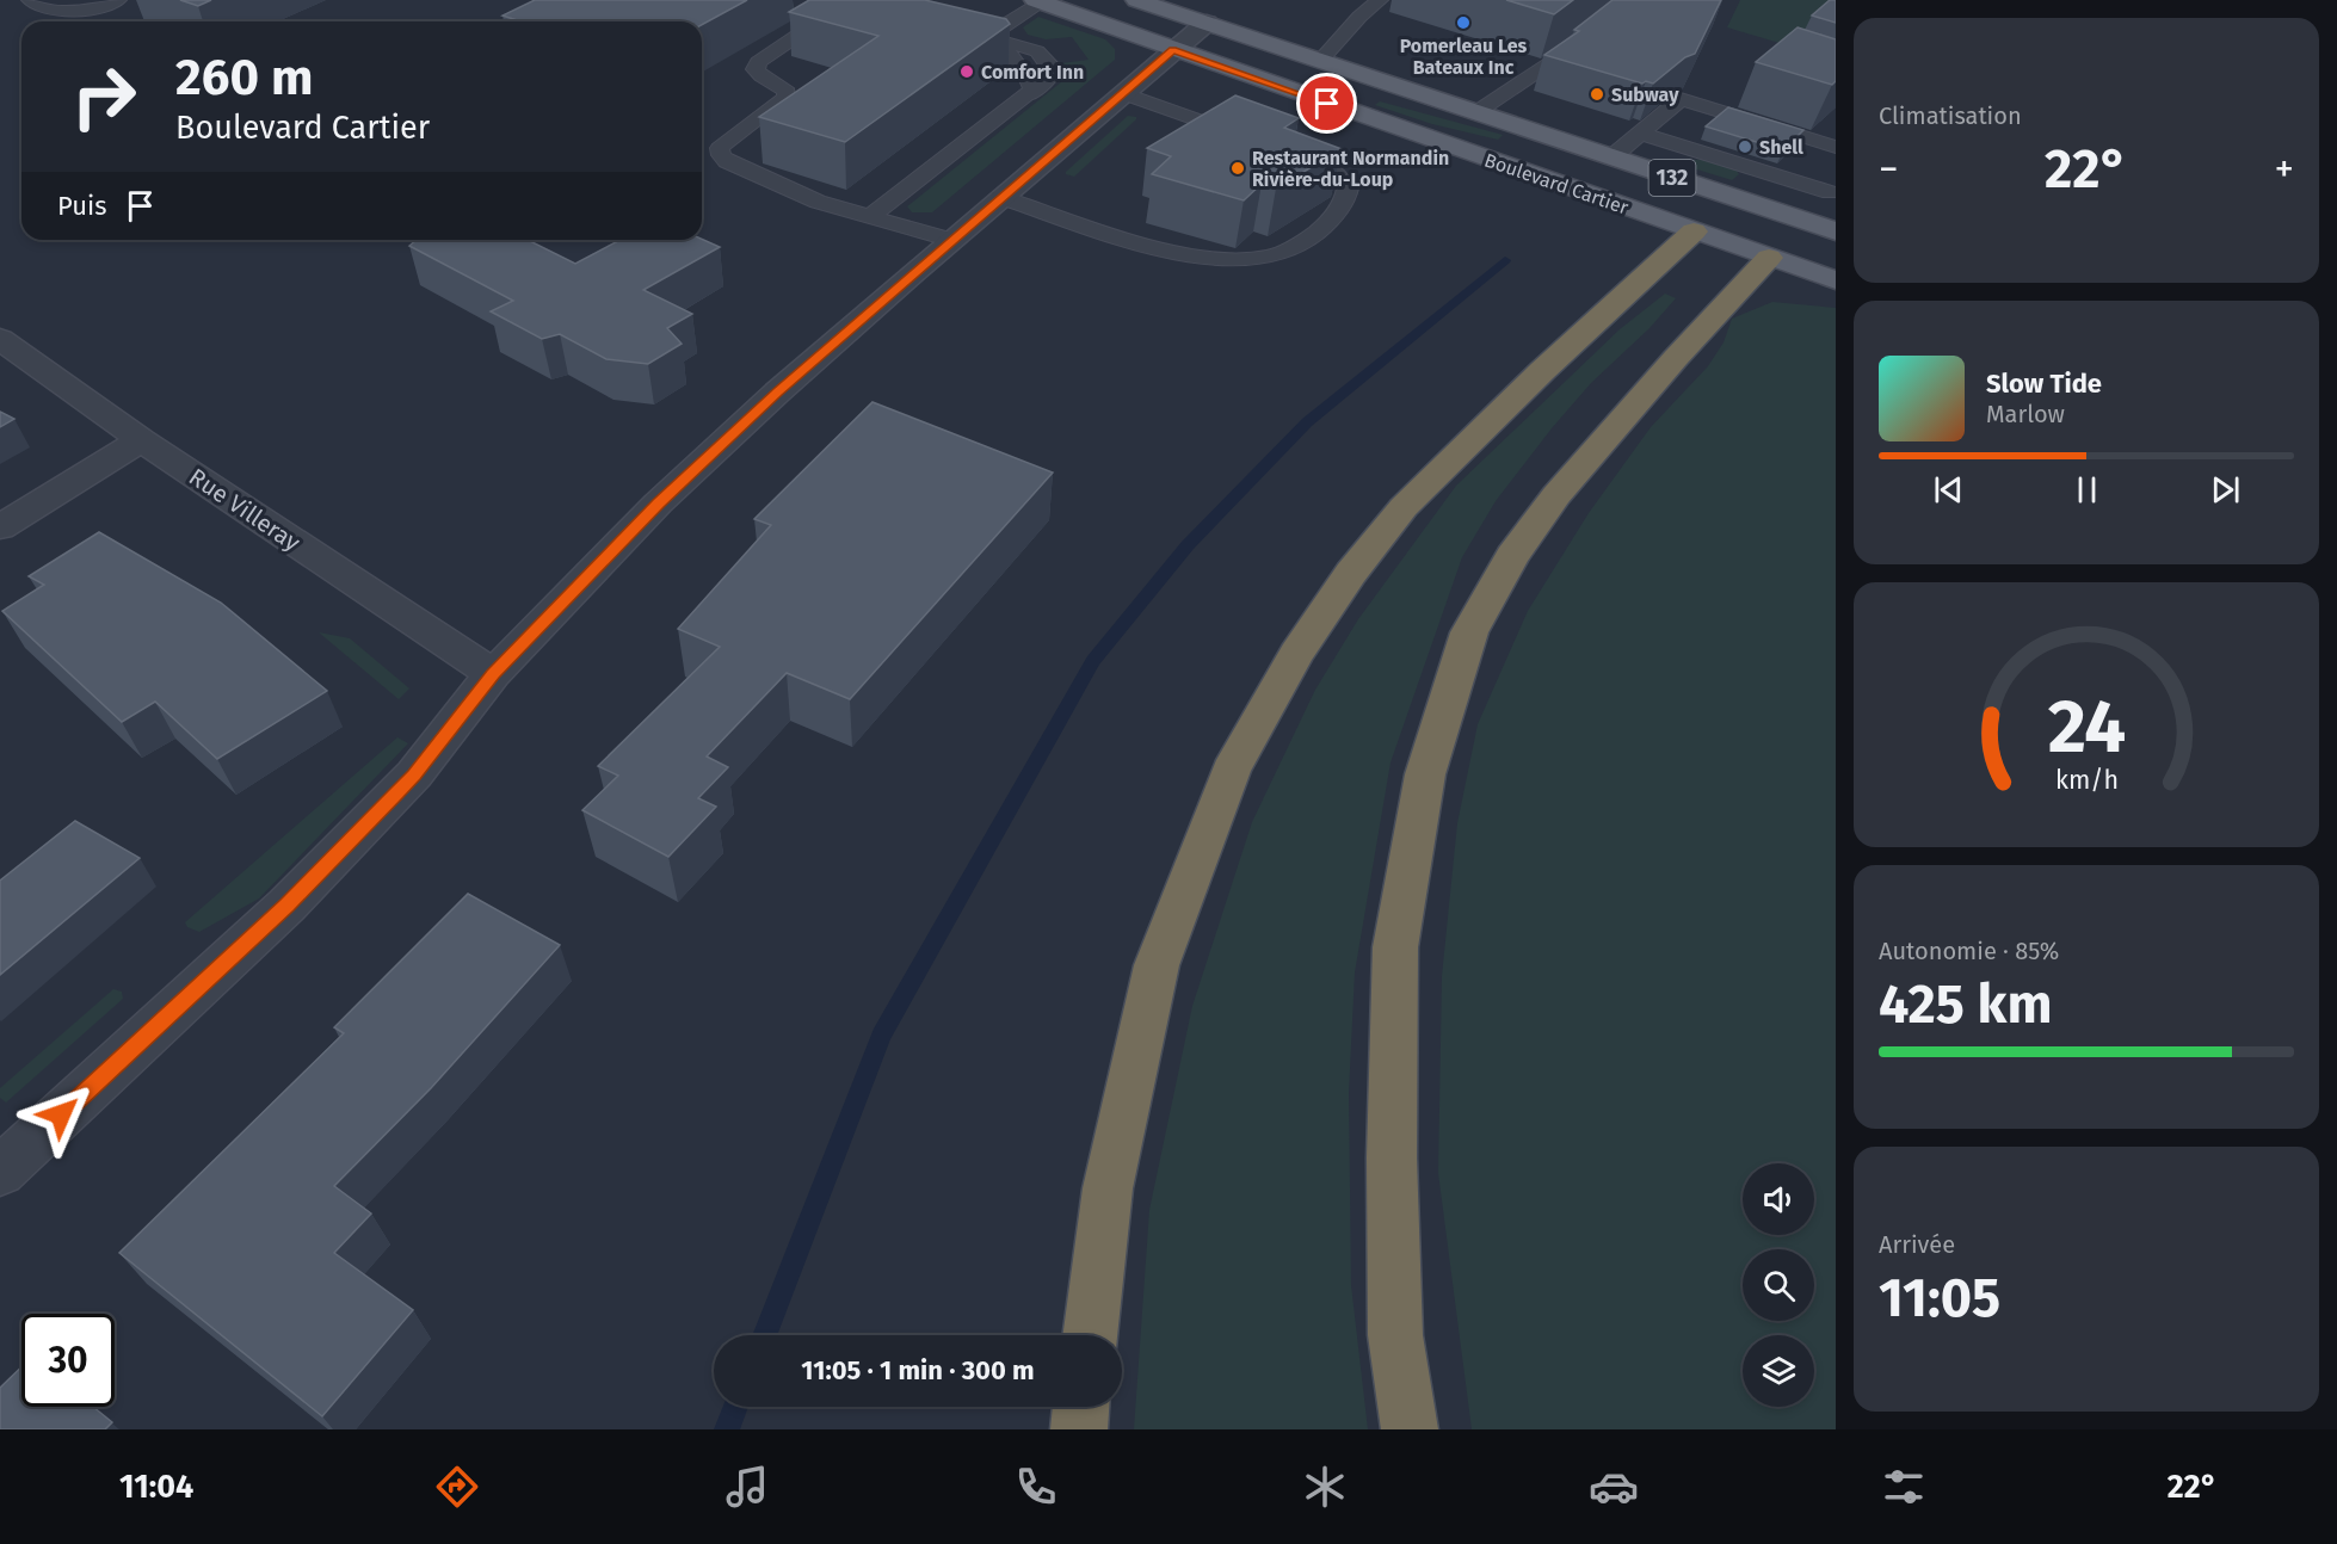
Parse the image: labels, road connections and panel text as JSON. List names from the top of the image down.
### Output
{
  "streets": {
    "main road": ["132", "Boulevard Cartier"],
    "street": ["Rue Villeray"]
  },
  "places": [
    "Pomerleau Les Bateaux Inc",
    "Comfort Inn",
    "Subway",
    "Shell",
    "Restaurant Normandin Rivière-du-Loup"
  ],
  "page": {
    "tile": [
      "Climatisation",
      ["Autonomie · 85%", "425 km"],
      ["Arrivée", "11:05"]
    ],
    "turn": ["260 m", "Boulevard Cartier"],
    "heat": ["−", "22°", "+"],
    "then": "Puis",
    "song": ["Slow Tide", "Marlow"],
    "limit": "30",
    "trip": "11:05 · 1 min · 300 m",
    "tabs": ["11:04", "22°"],
    "gauge": ["24", "km/h"]
  }
}
